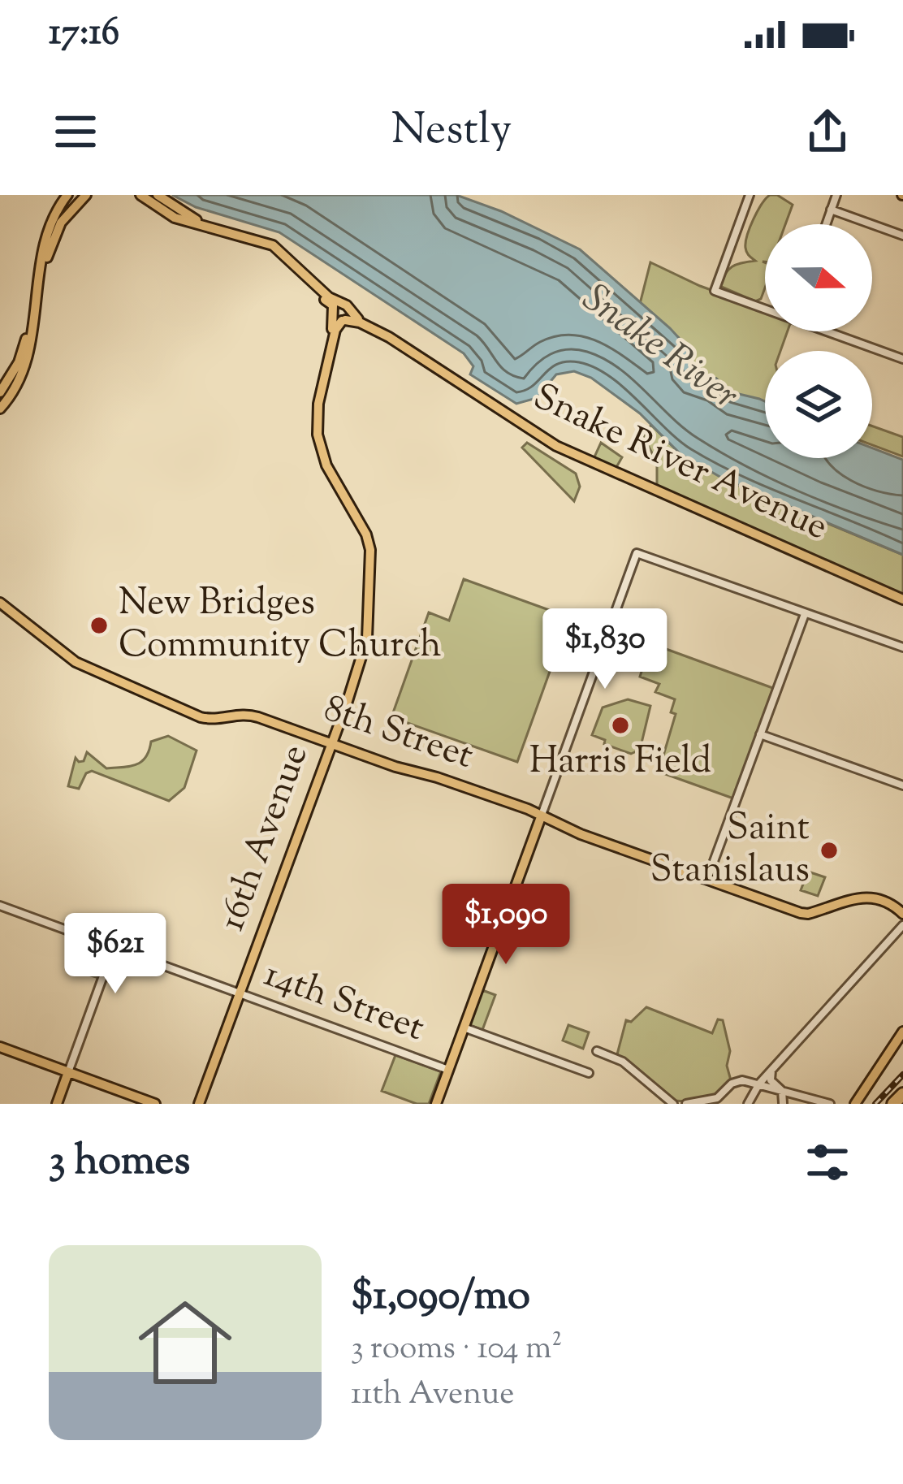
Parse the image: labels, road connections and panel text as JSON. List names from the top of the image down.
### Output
{
  "streets": {
    "main road": ["Snake River Avenue", "8th Street", "16th Avenue"],
    "street": ["14th Street"]
  },
  "crossings": [
    ["Snake River Avenue", "16th Avenue"],
    ["8th Street", "16th Avenue"],
    ["16th Avenue", "14th Street"]
  ],
  "water": ["Snake River"],
  "places": ["New Bridges Community Church", "Harris Field", "Saint Stanislaus"],
  "north": "right",
  "page": {
    "status": "17:16",
    "header": "Nestly",
    "price": ["$1,830", "$1,090", "$621"],
    "heading": "3 homes",
    "list": [
      {
        "name": "$1,090/mo",
        "note": "3 rooms · 104 m² · 11th Avenue"
      }
    ]
  }
}
